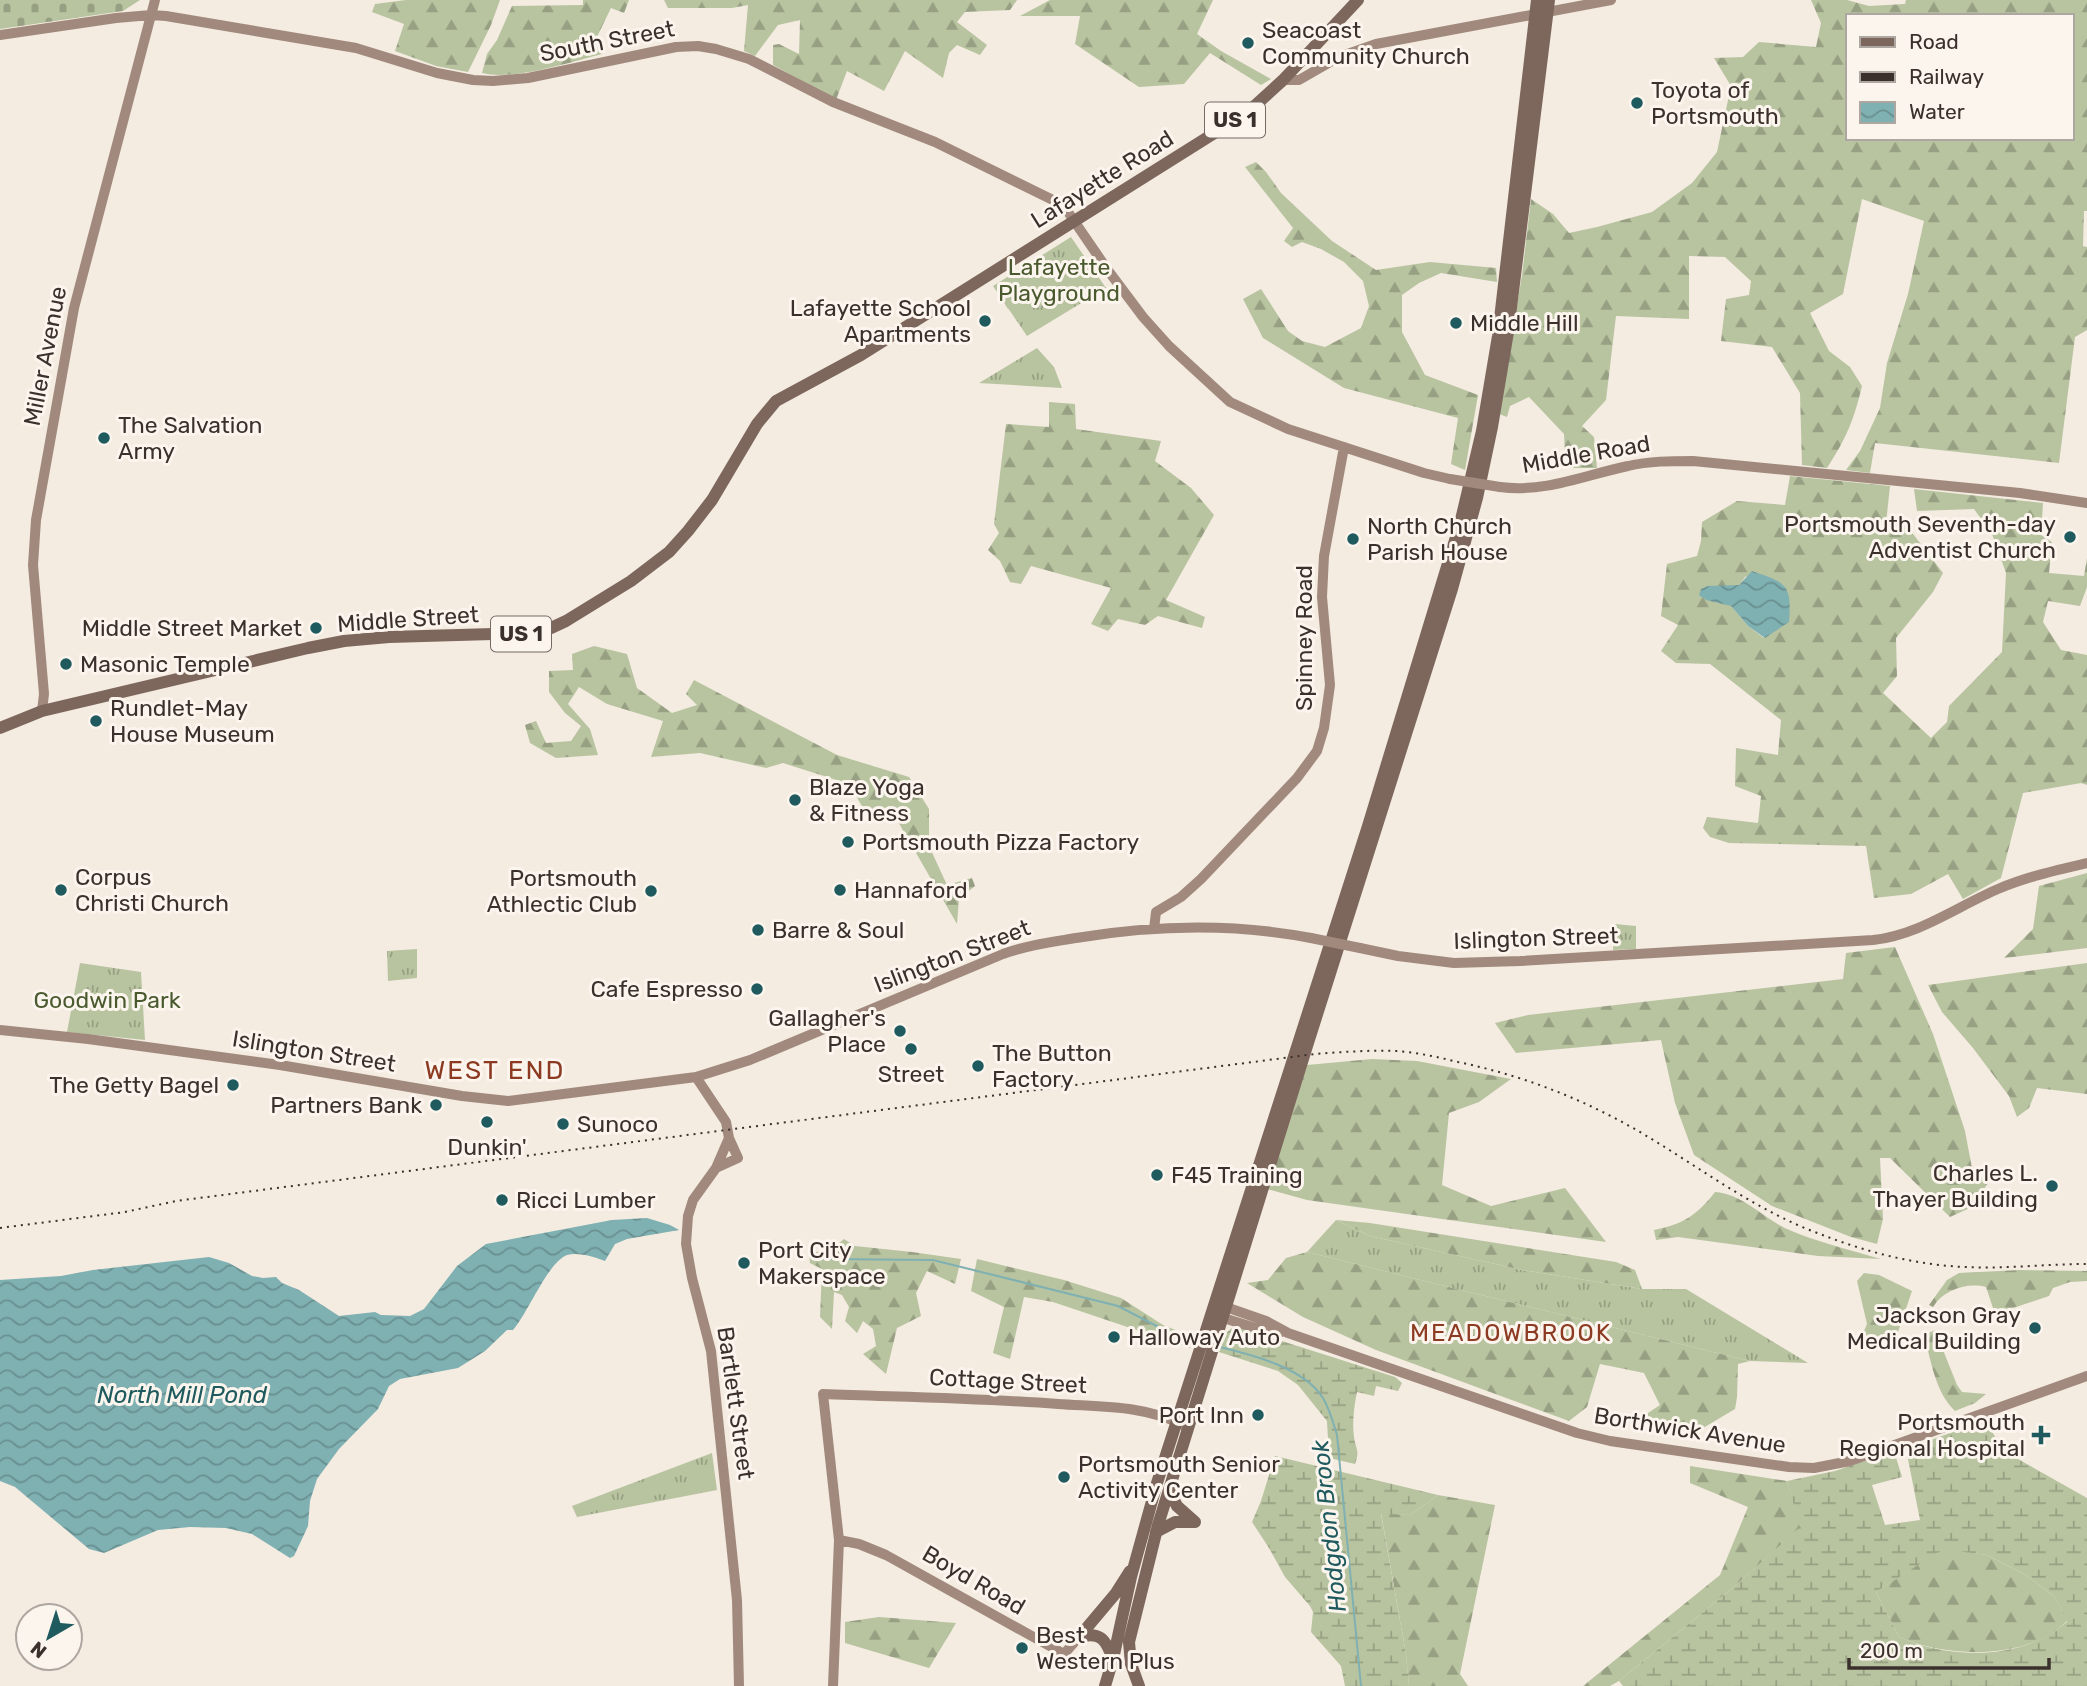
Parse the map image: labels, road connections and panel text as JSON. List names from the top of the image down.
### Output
{
  "streets": {
    "main road": ["US 1", "Lafayette Road", "Middle Street"],
    "street": [
      "South Street",
      "Miller Avenue",
      "Middle Road",
      "Spinney Road",
      "Islington Street",
      "Cottage Street",
      "Bartlett Street",
      "Borthwick Avenue",
      "Boyd Road"
    ]
  },
  "crossings": [
    ["South Street", "Lafayette Road"],
    ["South Street", "Miller Avenue"],
    ["South Street", "Middle Road"],
    ["Lafayette Road", "Middle Street"],
    ["Miller Avenue", "Middle Street"],
    ["Middle Road", "Spinney Road"],
    ["Spinney Road", "Islington Street"],
    ["Islington Street", "Bartlett Street"],
    ["Cottage Street", "Boyd Road"]
  ],
  "districts": ["WEST END", "MEADOWBROOK"],
  "water": ["North Mill Pond", "Hodgdon Brook"],
  "parks": ["Lafayette Playground", "Goodwin Park"],
  "places": {
    "other": [
      "Seacoast Community Church",
      "Toyota of Portsmouth",
      "Lafayette School Apartments",
      "Middle Hill",
      "The Salvation Army",
      "Portsmouth Seventh-day Adventist Church",
      "North Church Parish House",
      "Middle Street Market",
      "Masonic Temple",
      "Rundlet-May House Museum",
      "Blaze Yoga & Fitness",
      "Portsmouth Pizza Factory",
      "Corpus Christi Church",
      "Hannaford",
      "Portsmouth Athlectic Club",
      "Barre & Soul",
      "Cafe Espresso",
      "Gallagher's Place",
      "Street",
      "The Button Factory",
      "The Getty Bagel",
      "Partners Bank",
      "Dunkin'",
      "Sunoco",
      "F45 Training",
      "Charles L. Thayer Building",
      "Ricci Lumber",
      "Port City Makerspace",
      "Jackson Gray Medical Building",
      "Halloway Auto",
      "Port Inn",
      "Portsmouth Senior Activity Center",
      "Best Western Plus"
    ],
    "health": ["Portsmouth Regional Hospital"]
  },
  "legend": ["Road", "Railway", "Water"],
  "scale_bar": "200 m",
  "north": "bottom left"
}
